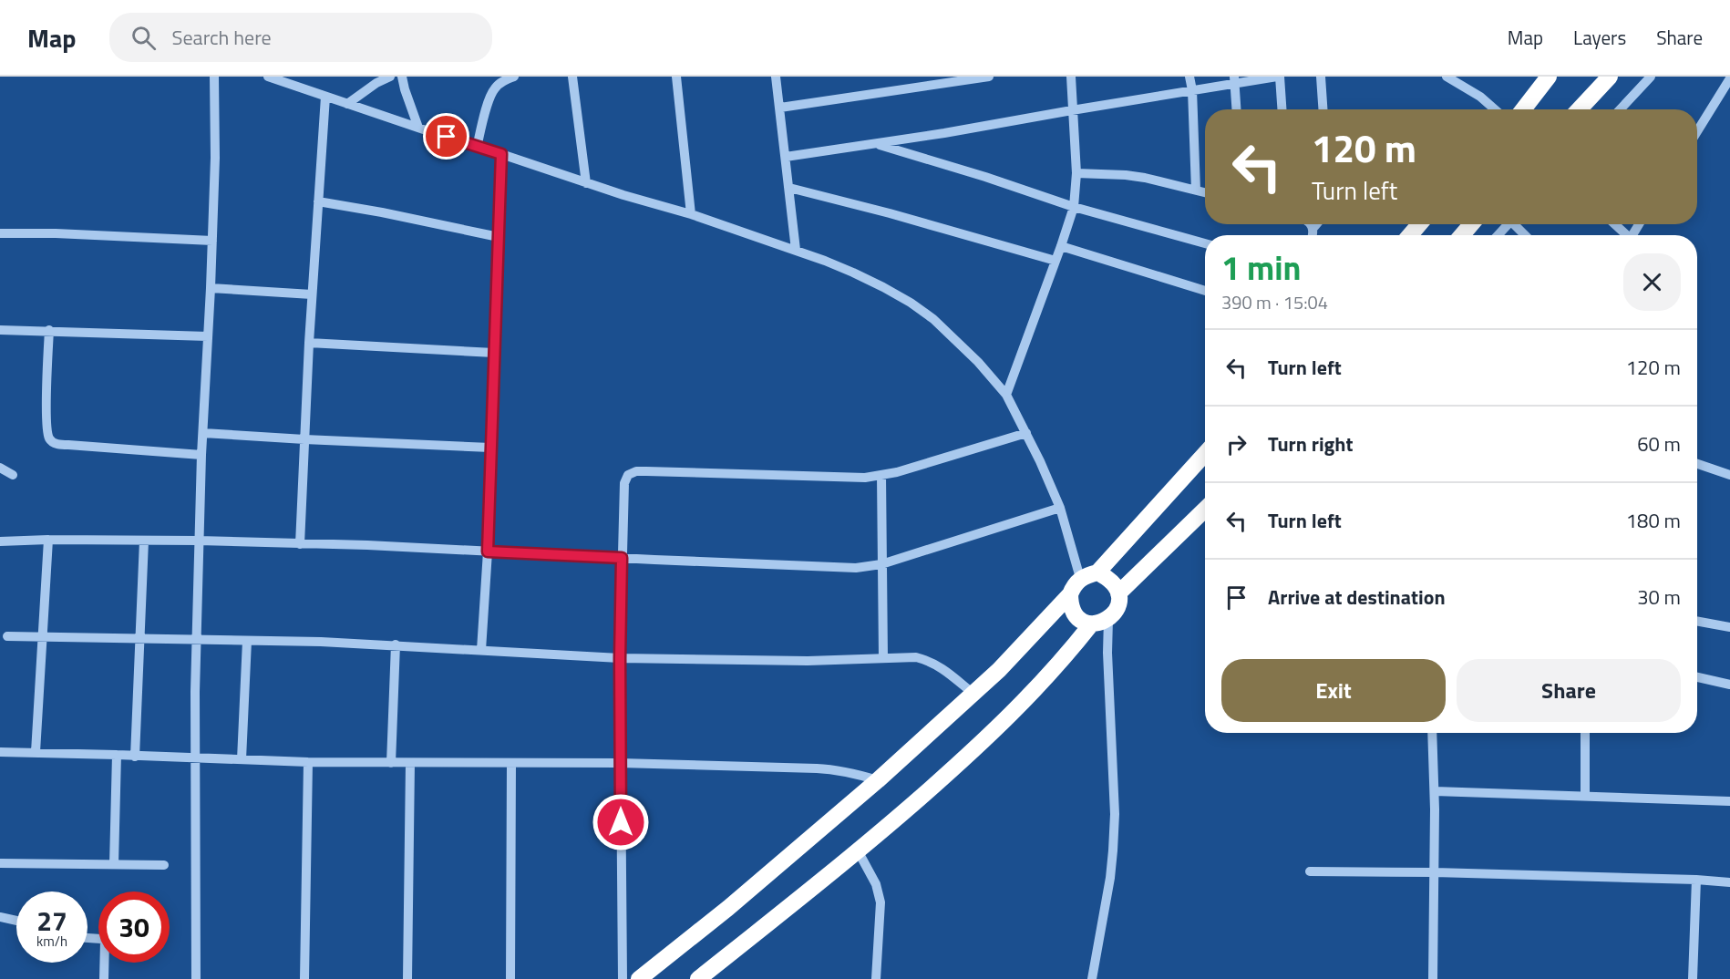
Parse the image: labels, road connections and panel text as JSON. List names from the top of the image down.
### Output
{
  "page": {
    "header": "Map",
    "search": "Search here",
    "nav": ["Map", "Layers", "Share"],
    "turn": ["120 m", "Turn left"],
    "heading": ["1 min", "390 m · 15:04"],
    "list": [
      {
        "name": "Turn left",
        "value": "120 m"
      },
      {
        "name": "Turn right",
        "value": "60 m"
      },
      {
        "name": "Turn left",
        "value": "180 m"
      },
      {
        "name": "Arrive at destination",
        "value": "30 m"
      }
    ],
    "buttons": ["Exit", "Share"],
    "speed": "27 km/h",
    "limit": "30"
  }
}
